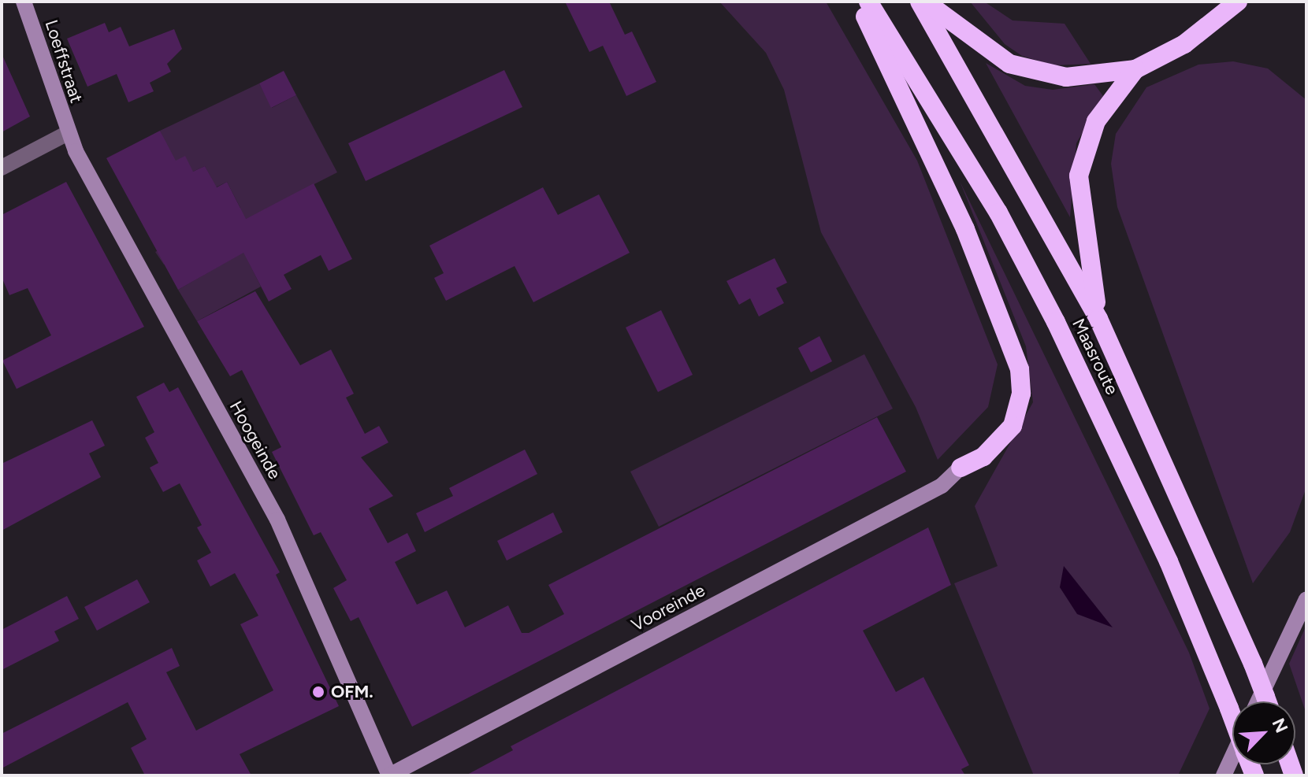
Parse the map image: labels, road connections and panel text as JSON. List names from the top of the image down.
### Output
{
  "streets": {
    "highway": ["Maasroute"],
    "main road": ["Loeffstraat", "Hoogeinde", "Vooreinde"]
  },
  "crossings": [
    ["Loeffstraat", "Hoogeinde"],
    ["Hoogeinde", "Vooreinde"]
  ],
  "places": ["OFM."],
  "north": "top right"
}
